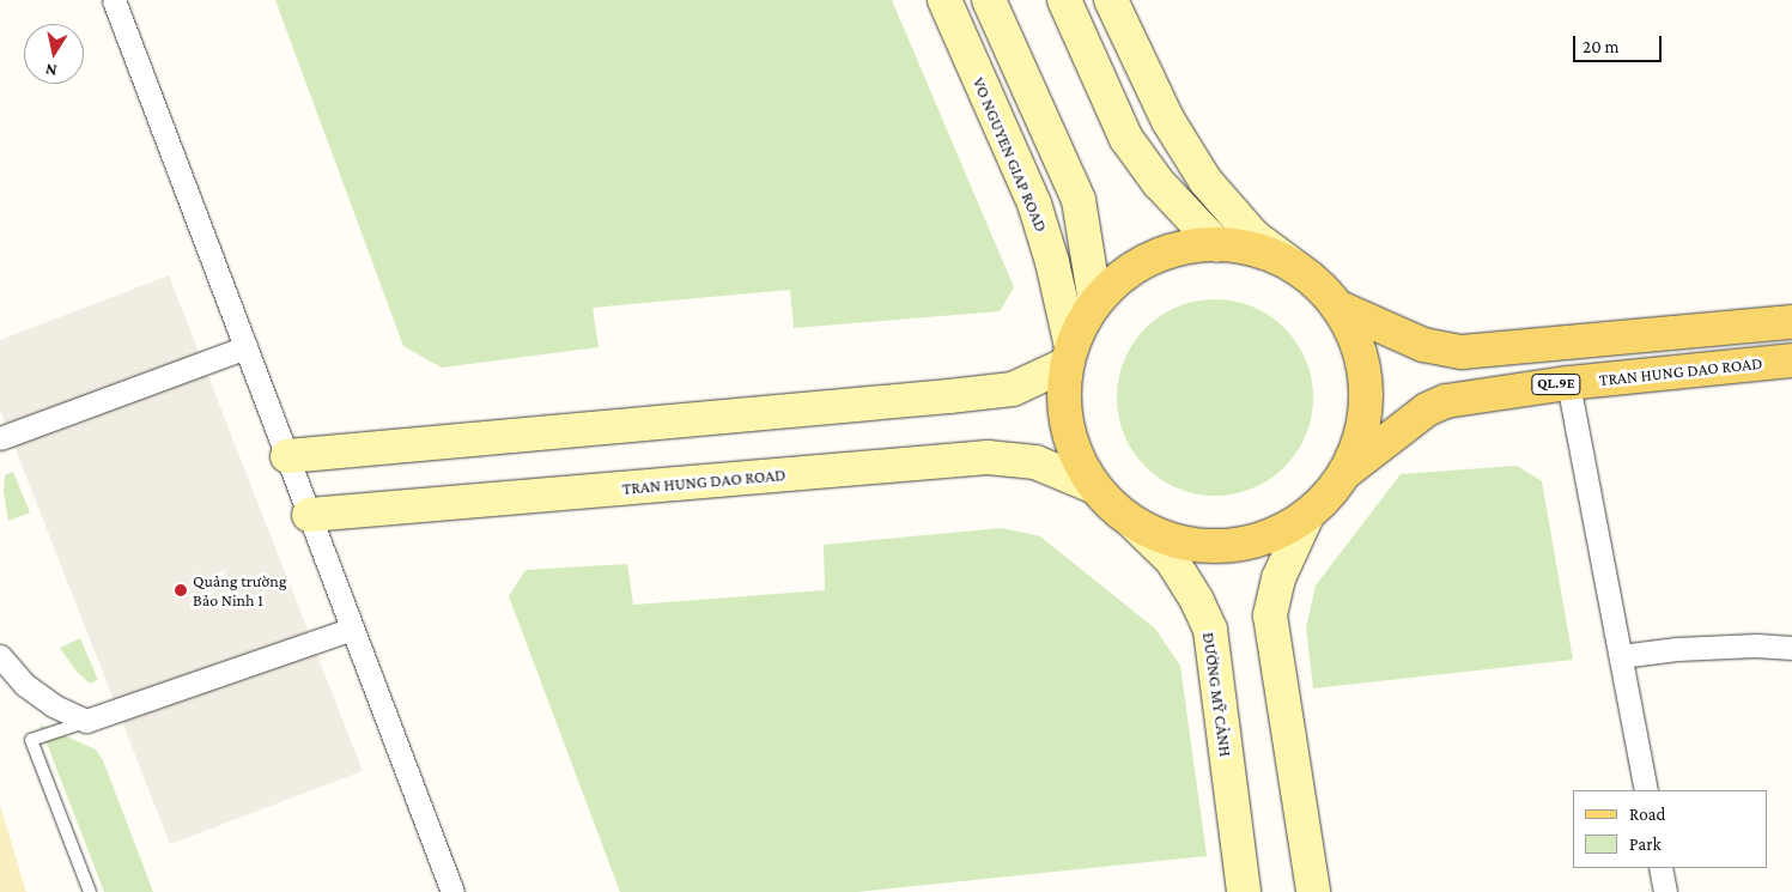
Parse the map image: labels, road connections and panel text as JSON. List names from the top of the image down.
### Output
{
  "streets": {
    "main road": [
      "VO NGUYEN GIAP ROAD",
      "TRAN HUNG DAO ROAD",
      "QL.9E",
      "ĐƯỜNG MỸ CẢNH"
    ]
  },
  "places": ["Quảng trường Bảo Ninh 1"],
  "legend": ["Road", "Park"],
  "scale_bar": "20 m",
  "north": "bottom"
}
